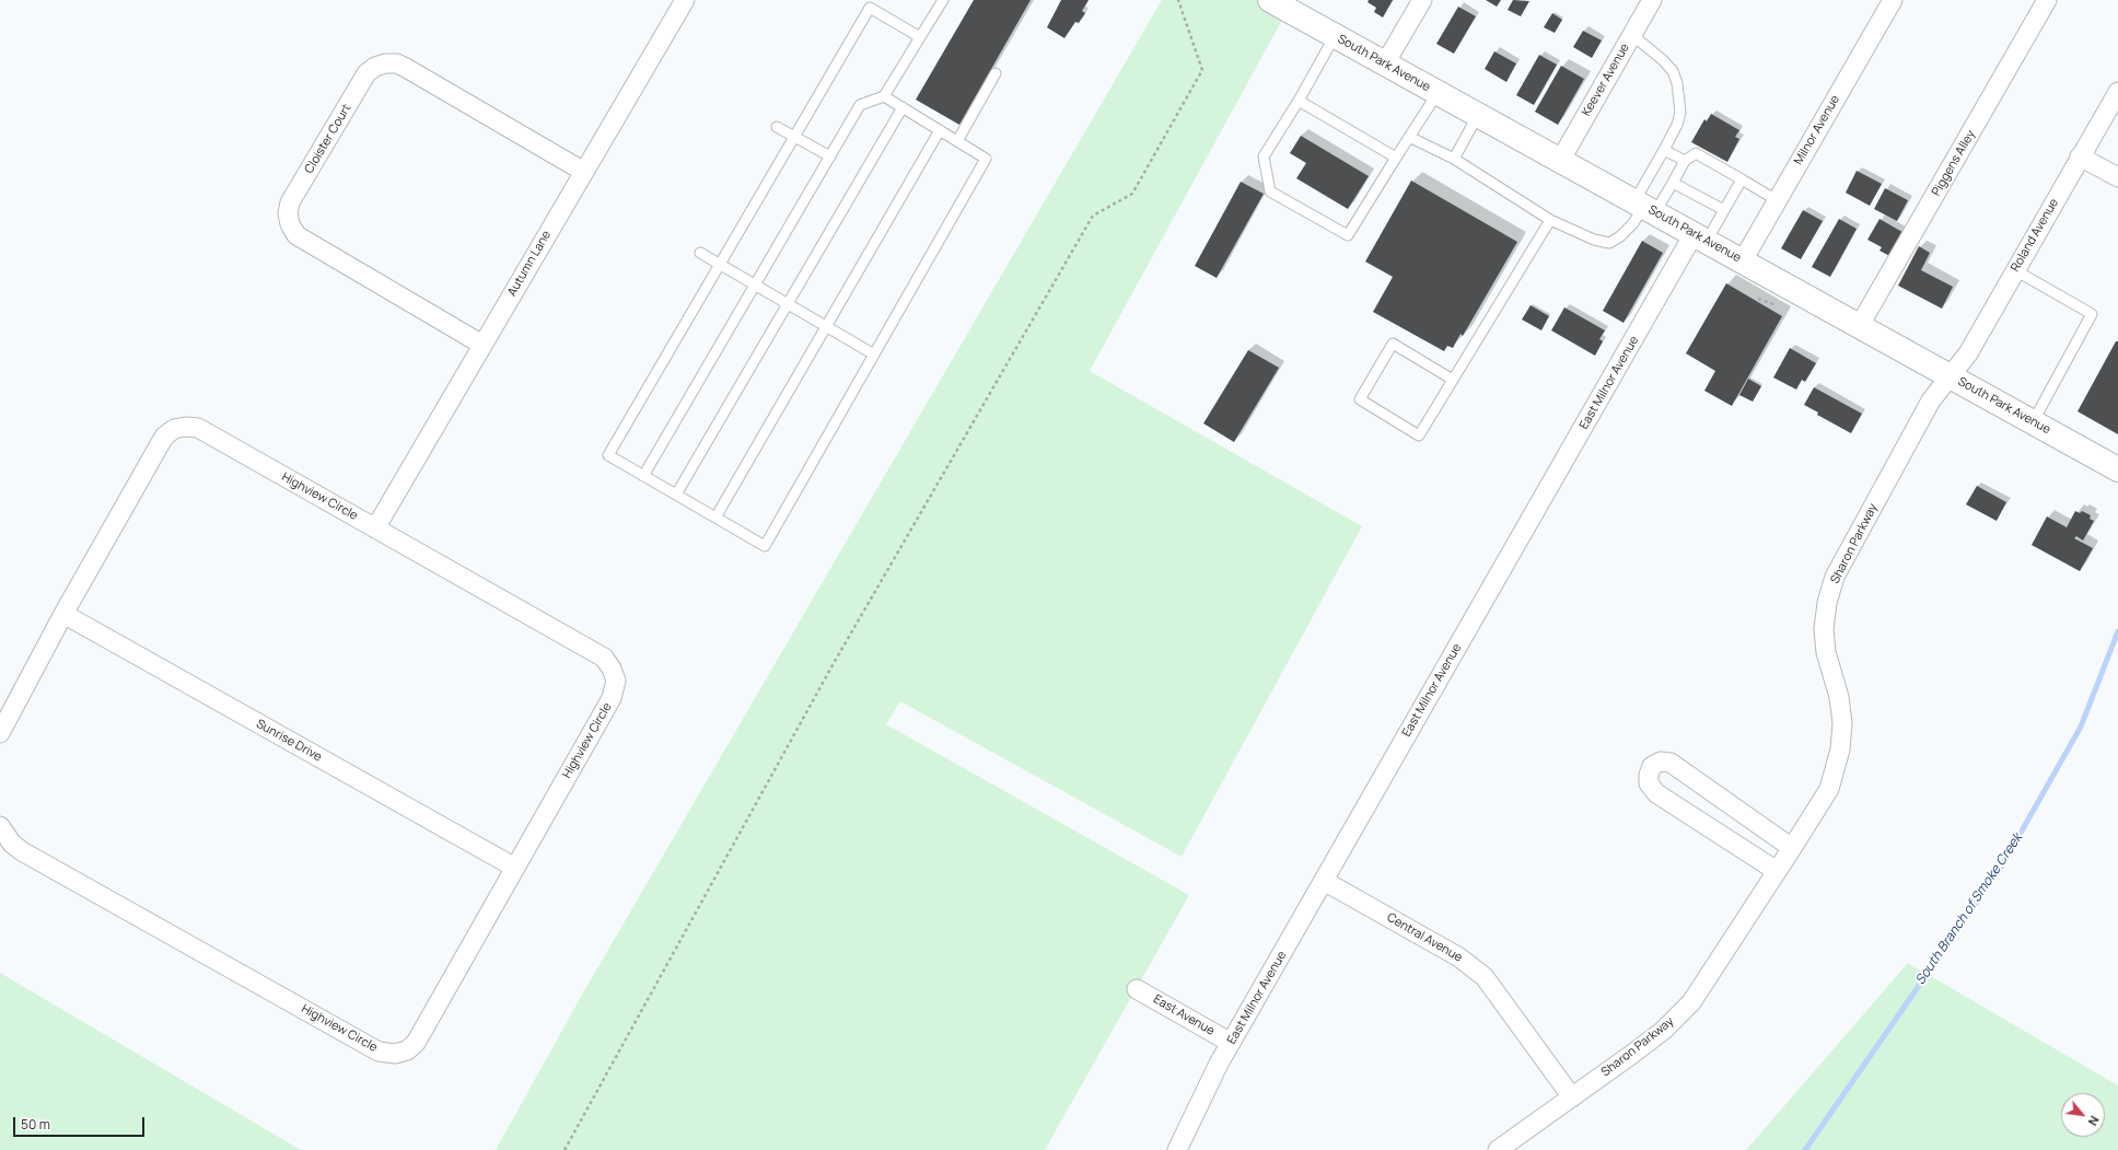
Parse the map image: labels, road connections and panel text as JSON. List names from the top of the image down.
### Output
{
  "streets": {
    "main road": ["South Park Avenue"],
    "street": [
      "Keever Avenue",
      "Milnor Avenue",
      "Cloister Court",
      "Piggens Alley",
      "Roland Avenue",
      "Autumn Lane",
      "East Milnor Avenue",
      "Highview Circle",
      "Sharon Parkway",
      "Sunrise Drive",
      "Central Avenue",
      "East Avenue"
    ]
  },
  "crossings": [
    ["South Park Avenue", "Keever Avenue"],
    ["South Park Avenue", "Milnor Avenue"],
    ["South Park Avenue", "Piggens Alley"],
    ["South Park Avenue", "Roland Avenue"],
    ["South Park Avenue", "East Milnor Avenue"],
    ["South Park Avenue", "Sharon Parkway"],
    ["Cloister Court", "Autumn Lane"],
    ["Roland Avenue", "Sharon Parkway"],
    ["Autumn Lane", "Highview Circle"],
    ["East Milnor Avenue", "Central Avenue"],
    ["East Milnor Avenue", "East Avenue"],
    ["Highview Circle", "Sunrise Drive"],
    ["Sharon Parkway", "Central Avenue"]
  ],
  "water": ["South Branch of Smoke Creek"],
  "scale_bar": "50 m",
  "north": "bottom right"
}
